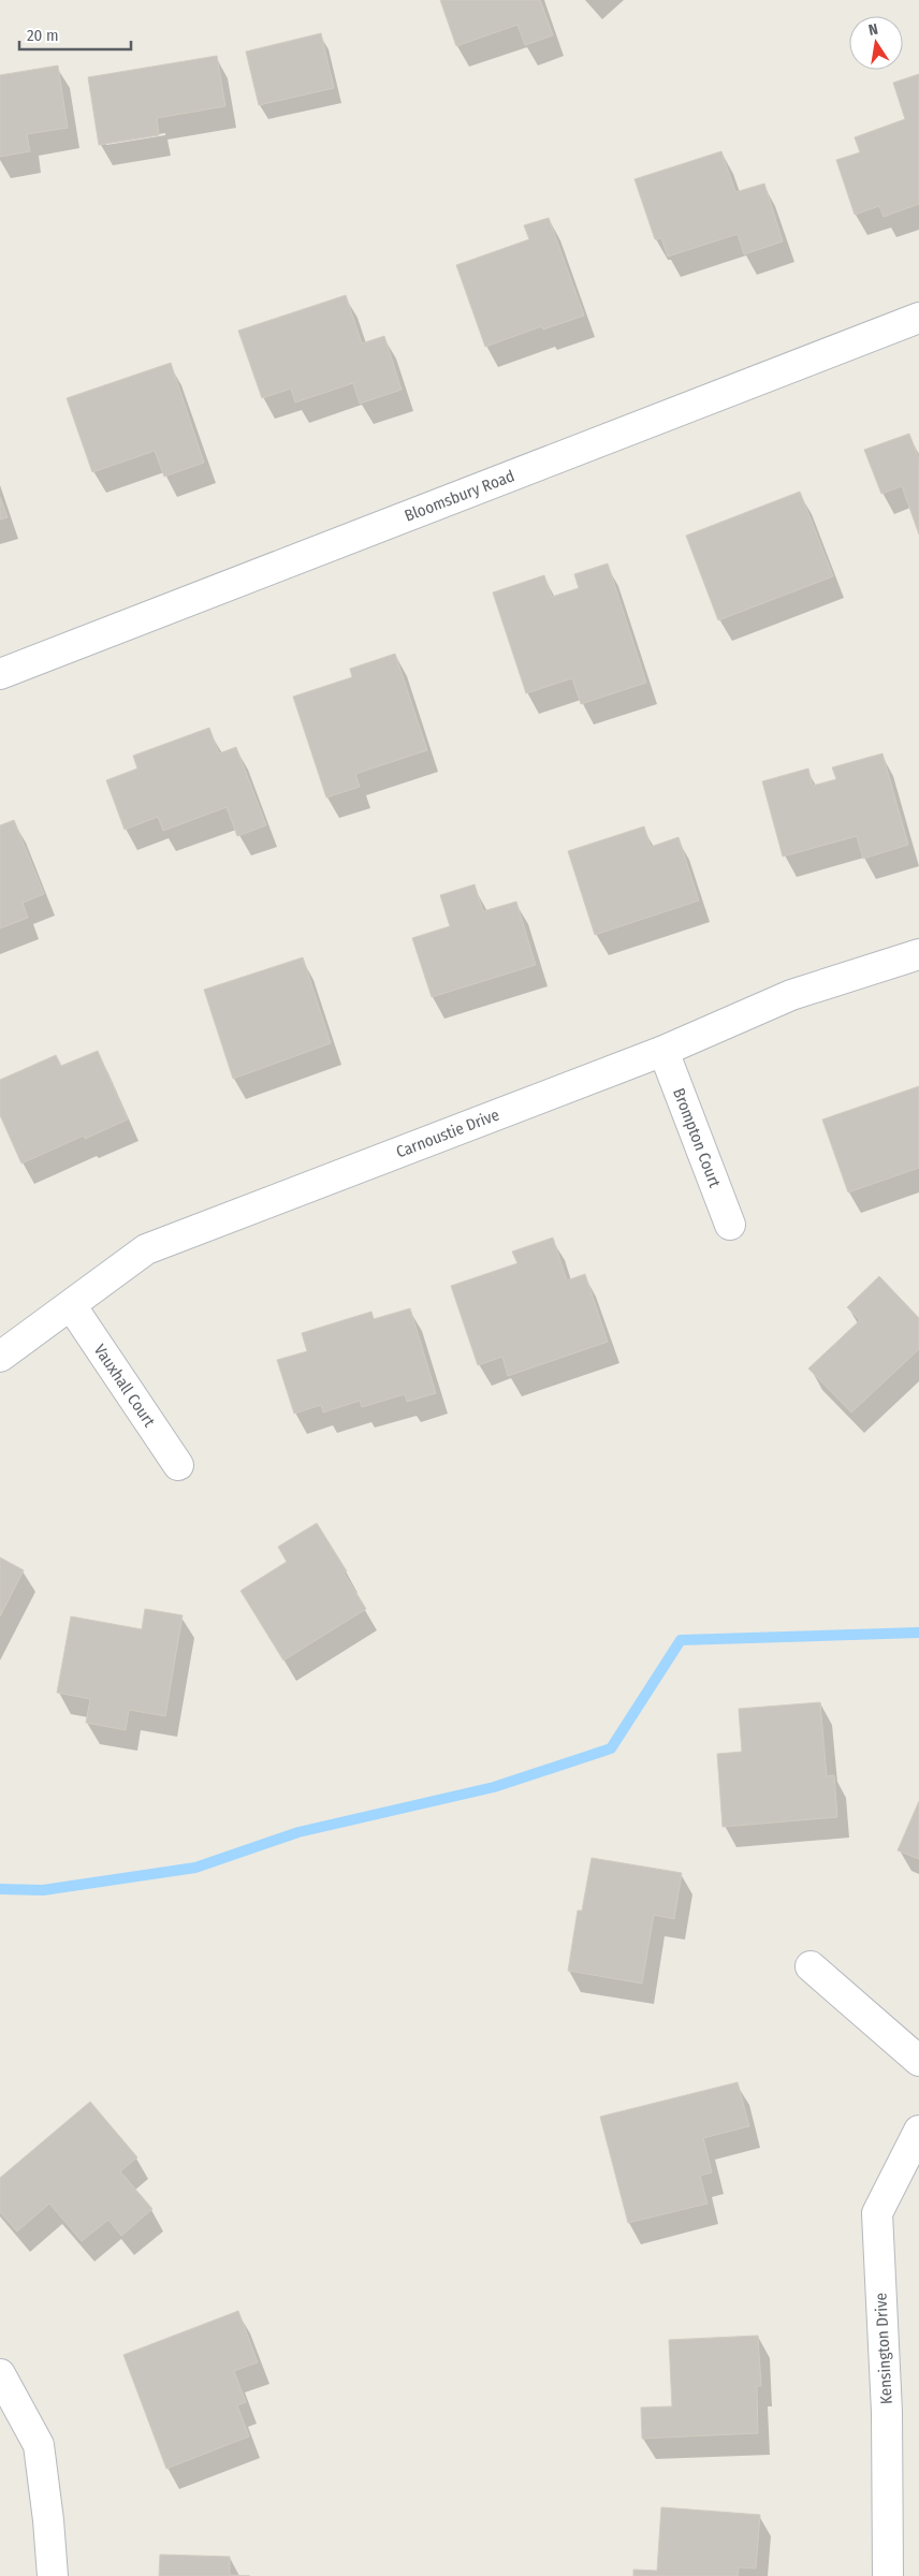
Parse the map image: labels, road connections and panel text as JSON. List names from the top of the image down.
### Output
{
  "streets": {
    "street": [
      "Bloomsbury Road",
      "Carnoustie Drive",
      "Brompton Court",
      "Vauxhall Court",
      "Kensington Drive"
    ]
  },
  "crossings": [
    ["Carnoustie Drive", "Brompton Court"],
    ["Carnoustie Drive", "Vauxhall Court"]
  ],
  "scale_bar": "20 m",
  "north": "top"
}
